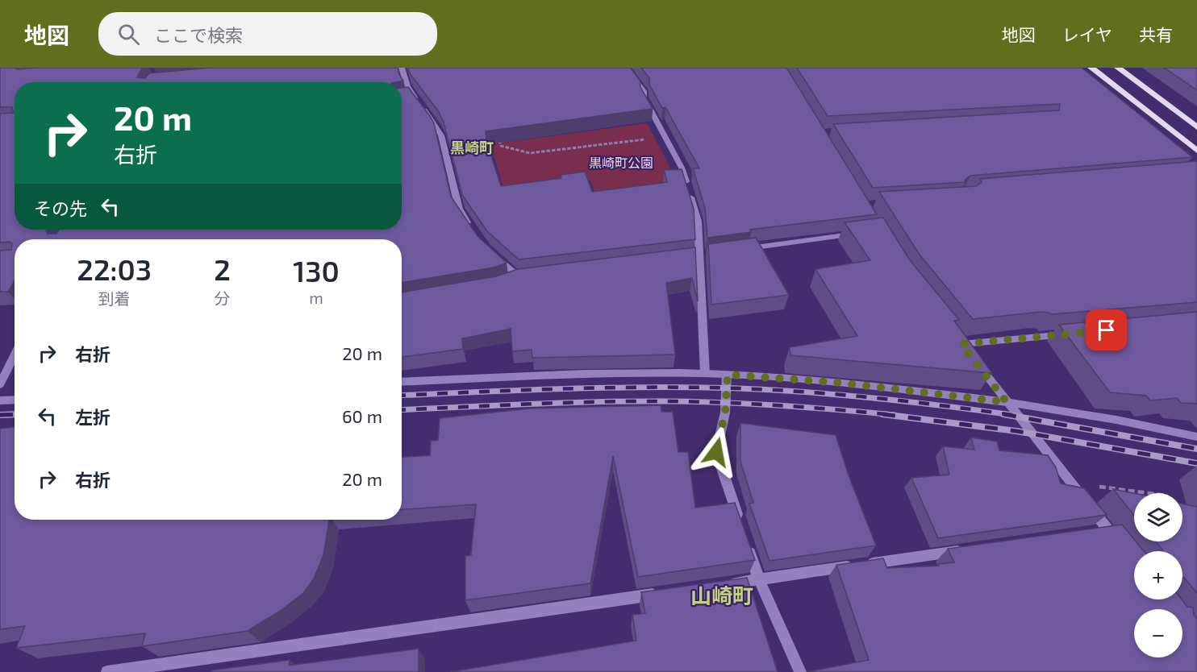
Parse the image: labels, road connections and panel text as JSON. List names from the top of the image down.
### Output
{
  "districts": ["黒崎町", "山崎町"],
  "parks": ["黒崎町公園"],
  "page": {
    "header": "地図",
    "search": "ここで検索",
    "nav": ["地図", "レイヤ", "共有"],
    "turn": ["20 m", "右折"],
    "then": "その先",
    "eta": [
      "22:03",
      "到着",
      "2",
      "分",
      "130",
      "m"
    ],
    "list": [
      {
        "name": "右折",
        "value": "20 m"
      },
      {
        "name": "左折",
        "value": "60 m"
      },
      {
        "name": "右折",
        "value": "20 m"
      }
    ],
    "map_buttons": ["+", "−"]
  }
}
